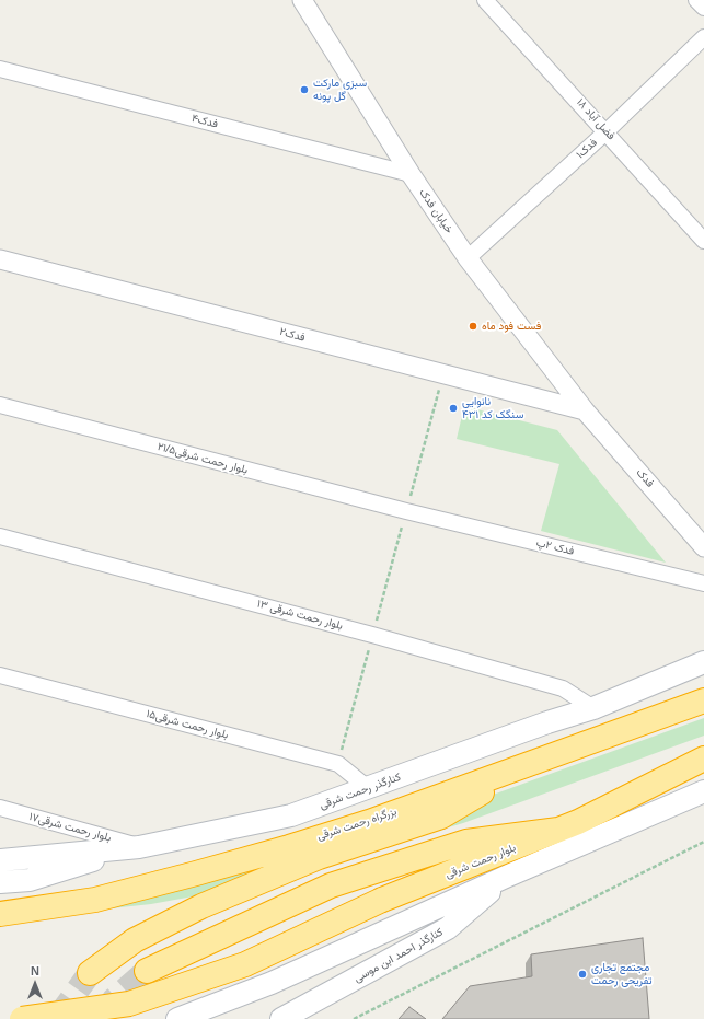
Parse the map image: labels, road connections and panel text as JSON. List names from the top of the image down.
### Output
{
  "streets": {
    "highway": ["بزرگراه رحمت شرقی", "بلوار رحمت شرقی"],
    "main road": ["کنارگذر رحمت شرقی", "کنارگذر احمد ابن موسی"],
    "street": [
      "فضل آباد ۱۸",
      "فدک۴",
      "فدک۱",
      "خیابان فدک",
      "فدک۲",
      "بلوار رحمت شرقی۲۱/۵",
      "فدک",
      "فدک ۲پ",
      "بلوار رحمت شرقی ۱۳",
      "بلوار رحمت شرقی۱۵",
      "بلوار رحمت شرقی۱۷"
    ]
  },
  "crossings": [
    ["فضل آباد ۱۸", "فدک۱"],
    ["فدک۴", "خیابان فدک"],
    ["فدک۱", "خیابان فدک"],
    ["خیابان فدک", "فدک۲"],
    ["خیابان فدک", "فدک"],
    ["فدک۲", "فدک"],
    ["بلوار رحمت شرقی۲۱/۵", "فدک ۲پ"],
    ["بلوار رحمت شرقی ۱۳", "کنارگذر رحمت شرقی"],
    ["بلوار رحمت شرقی۱۵", "کنارگذر رحمت شرقی"],
    ["کنارگذر رحمت شرقی", "بلوار رحمت شرقی۱۷"]
  ],
  "places": [
    "سبزی مارکت گل پونه",
    "فست فود ماه",
    "نانوایی سنگک کد ۴۳۱",
    "مجتمع تجاری تفریحی رحمت"
  ],
  "north": "top"
}
